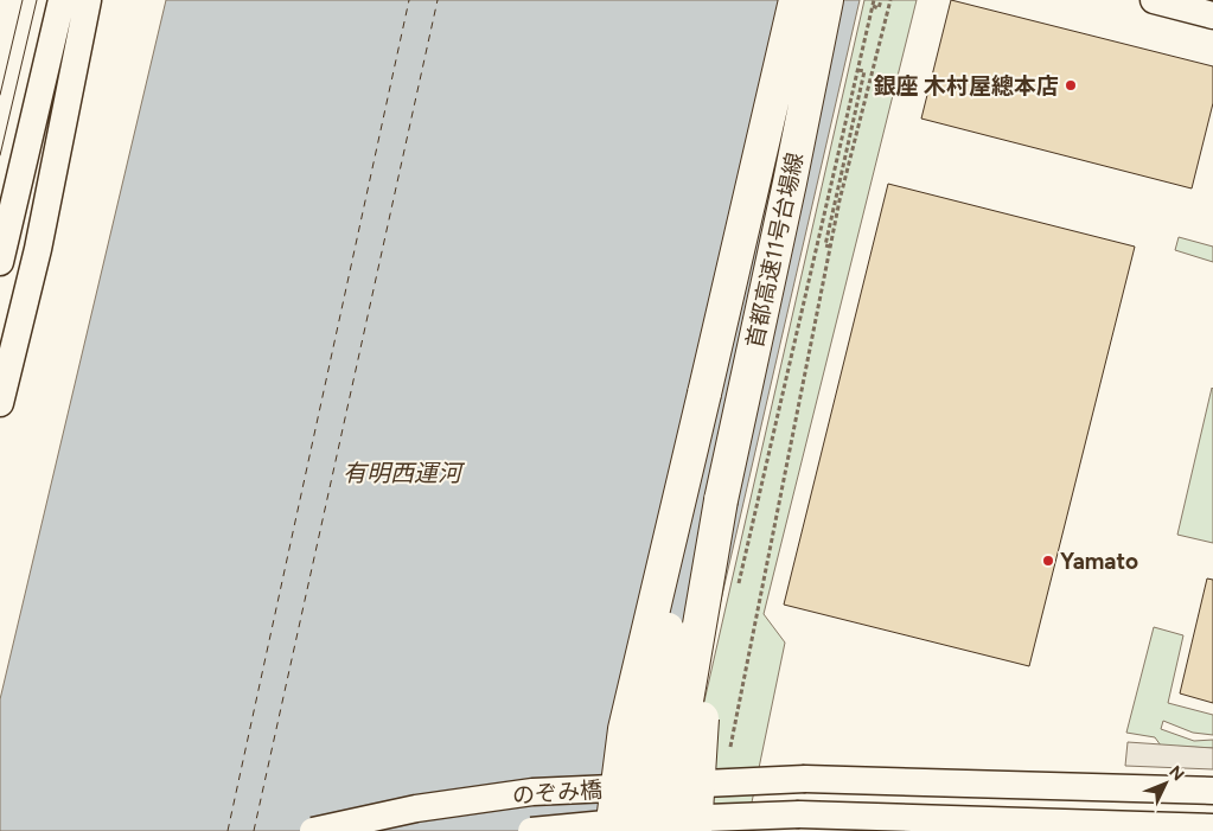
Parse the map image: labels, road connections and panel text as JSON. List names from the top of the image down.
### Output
{
  "streets": {
    "highway": ["首都高速11号台場線"],
    "street": ["のぞみ橋"]
  },
  "water": ["有明西運河"],
  "places": ["銀座 木村屋總本店", "Yamato"],
  "north": "top right"
}
